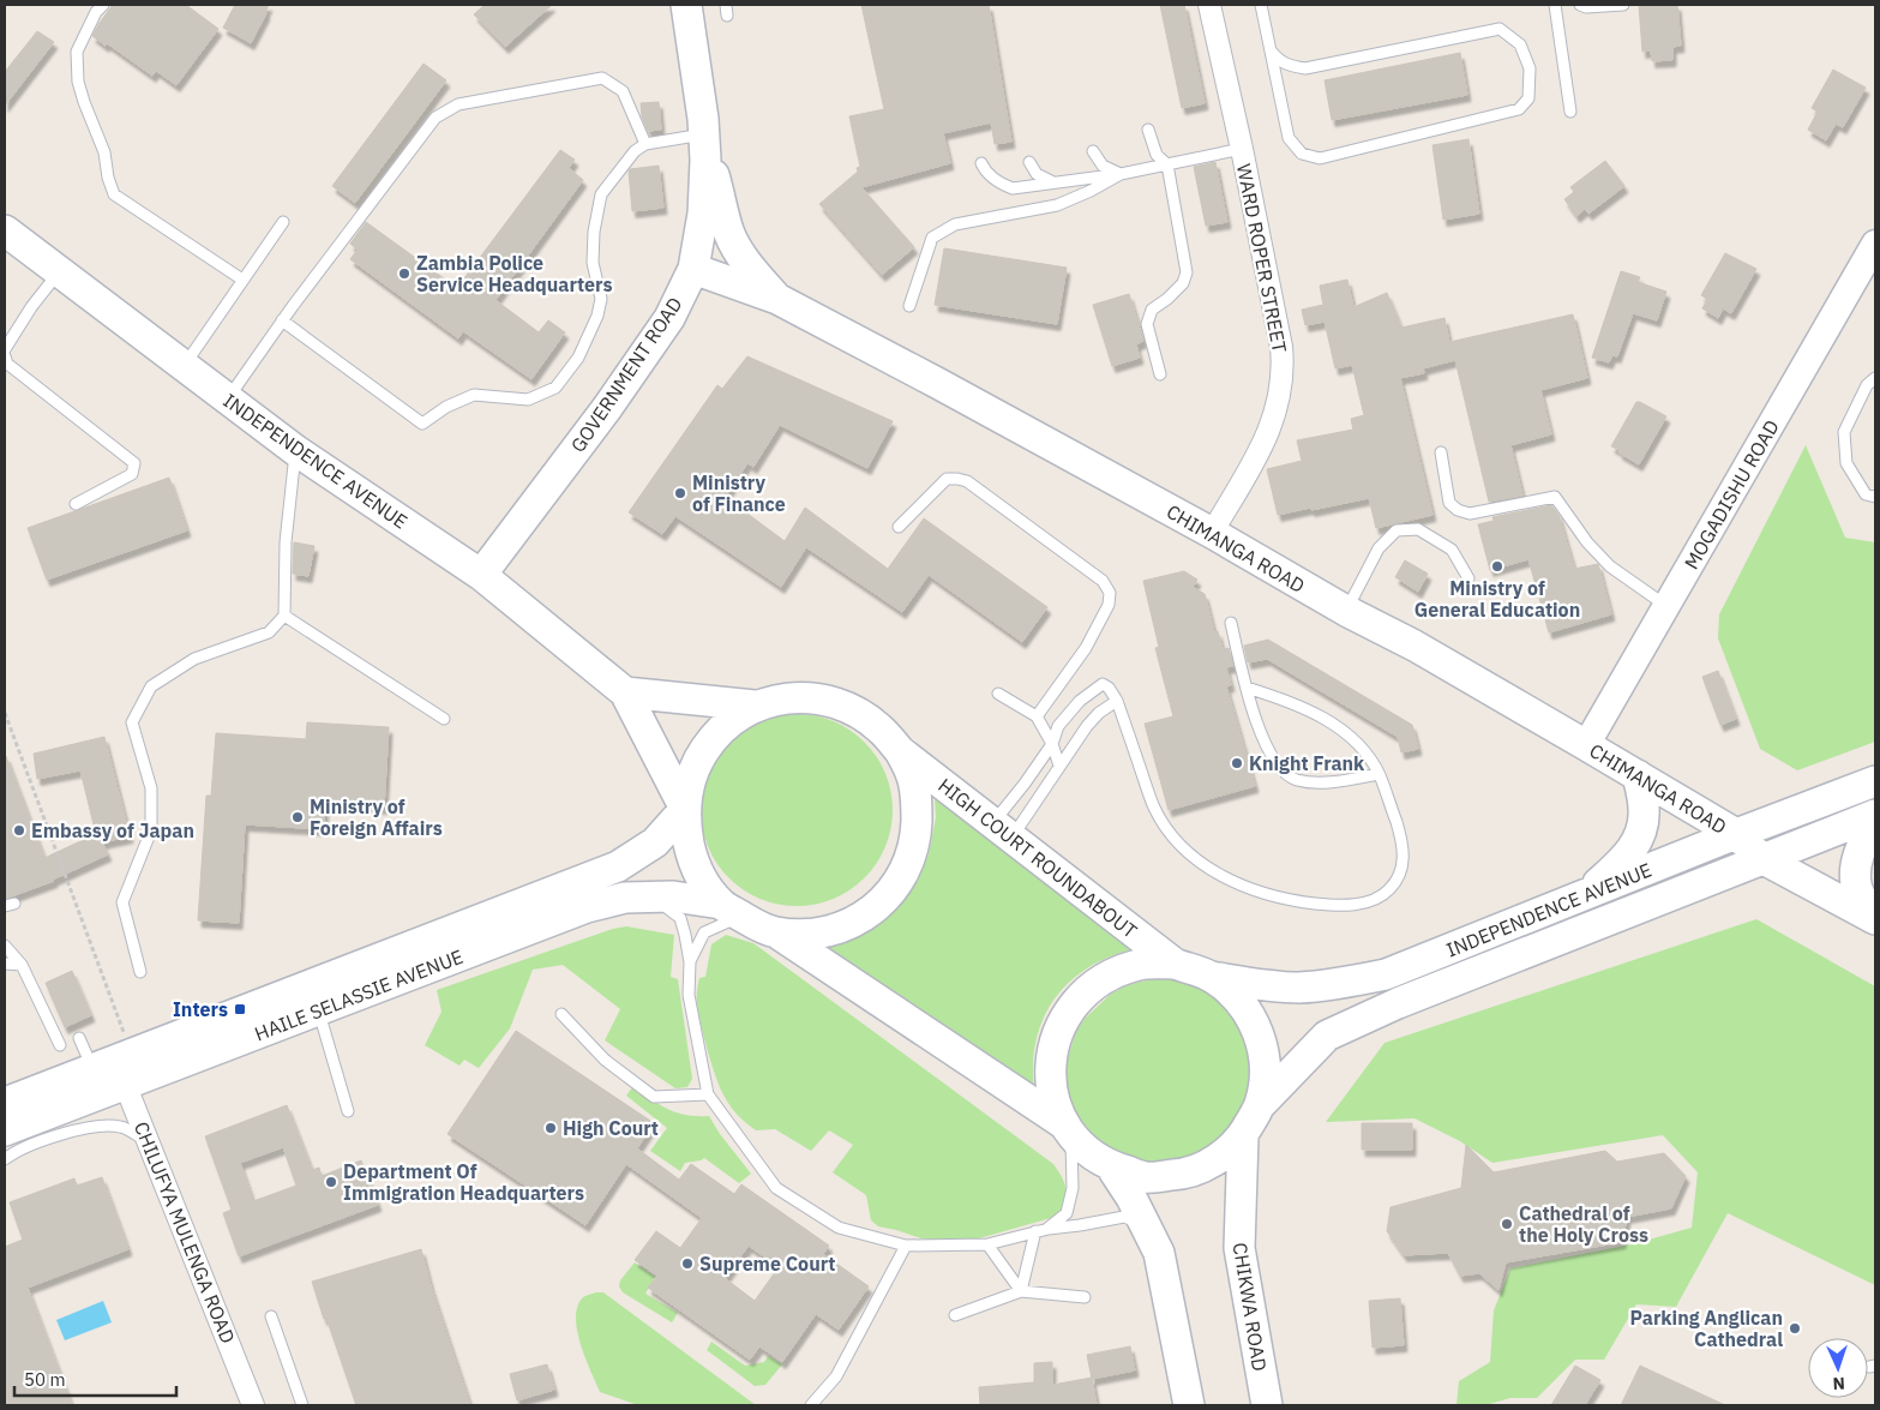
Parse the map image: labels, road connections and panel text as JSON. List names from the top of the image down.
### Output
{
  "streets": {
    "main road": [
      "GOVERNMENT ROAD",
      "INDEPENDENCE AVENUE",
      "CHIMANGA ROAD",
      "HIGH COURT ROUNDABOUT",
      "HAILE SELASSIE AVENUE",
      "CHIKWA ROAD"
    ],
    "street": ["WARD ROPER STREET", "MOGADISHU ROAD", "CHILUFYA MULENGA ROAD"]
  },
  "crossings": [
    ["WARD ROPER STREET", "CHIMANGA ROAD"],
    ["GOVERNMENT ROAD", "INDEPENDENCE AVENUE"],
    ["GOVERNMENT ROAD", "CHIMANGA ROAD"],
    ["INDEPENDENCE AVENUE", "CHIMANGA ROAD"],
    ["INDEPENDENCE AVENUE", "HIGH COURT ROUNDABOUT"],
    ["INDEPENDENCE AVENUE", "HAILE SELASSIE AVENUE"],
    ["INDEPENDENCE AVENUE", "CHIKWA ROAD"],
    ["MOGADISHU ROAD", "CHIMANGA ROAD"],
    ["HIGH COURT ROUNDABOUT", "HAILE SELASSIE AVENUE"],
    ["HIGH COURT ROUNDABOUT", "CHIKWA ROAD"],
    ["HAILE SELASSIE AVENUE", "CHILUFYA MULENGA ROAD"]
  ],
  "places": {
    "other": [
      "Zambia Police Service Headquarters",
      "Ministry of Finance",
      "Ministry of General Education",
      "Knight Frank",
      "Ministry of Foreign Affairs",
      "Embassy of Japan",
      "High Court",
      "Department Of Immigration Headquarters",
      "Cathedral of the Holy Cross",
      "Supreme Court",
      "Parking Anglican Cathedral"
    ],
    "transit": ["Inters"]
  },
  "scale_bar": "50 m",
  "north": "bottom"
}
